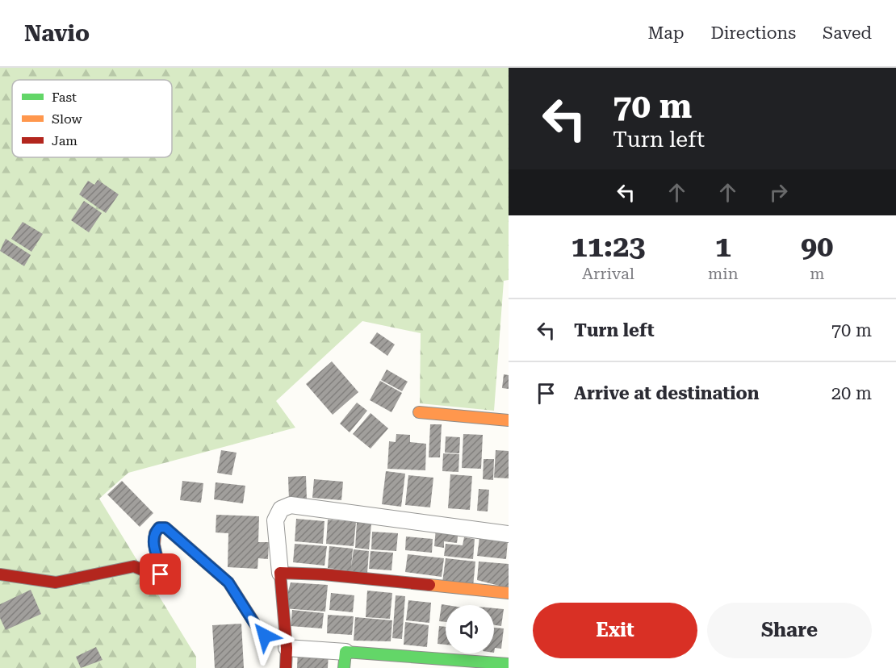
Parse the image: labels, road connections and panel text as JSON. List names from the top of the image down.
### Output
{
  "legend": ["Fast", "Slow", "Jam"],
  "page": {
    "header": "Navio",
    "nav": ["Map", "Directions", "Saved"],
    "turn": ["70 m", "Turn left"],
    "eta": [
      "11:23",
      "Arrival",
      "1",
      "min",
      "90",
      "m"
    ],
    "list": [
      {
        "name": "Turn left",
        "value": "70 m"
      },
      {
        "name": "Arrive at destination",
        "value": "20 m"
      }
    ],
    "buttons": ["Exit", "Share"]
  }
}
